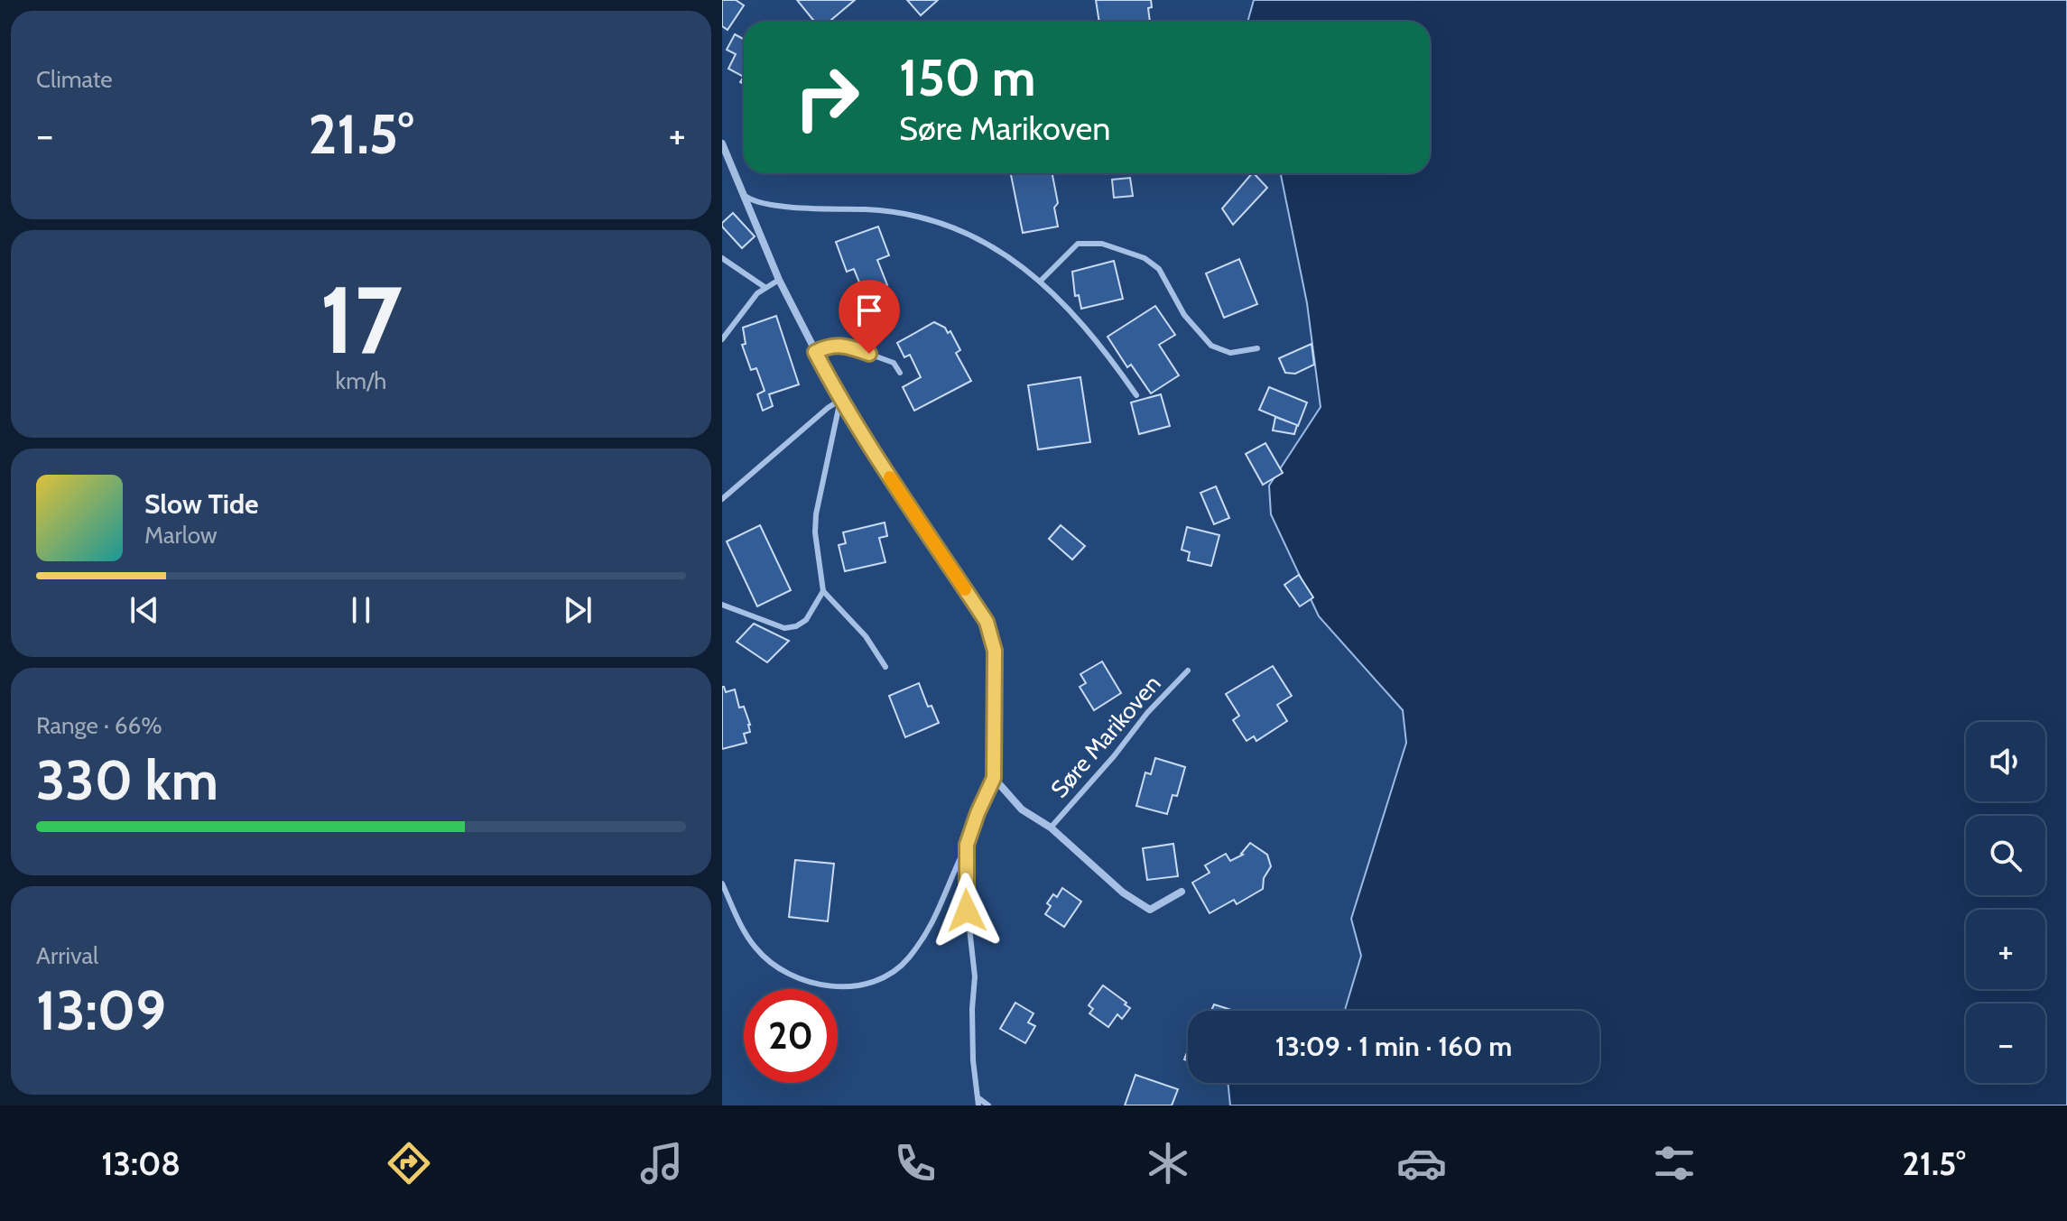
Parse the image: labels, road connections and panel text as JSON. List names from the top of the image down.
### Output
{
  "streets": {
    "street": ["Søre Marikoven"]
  },
  "page": {
    "tile": [
      "Climate",
      ["17", "km/h"],
      ["Range · 66%", "330 km"],
      ["Arrival", "13:09"]
    ],
    "turn": ["150 m", "Søre Marikoven"],
    "heat": ["−", "21.5°", "+"],
    "song": ["Slow Tide", "Marlow"],
    "map_buttons": ["+", "−"],
    "limit": "20",
    "trip": "13:09 · 1 min · 160 m",
    "tabs": ["13:08", "21.5°"]
  }
}
